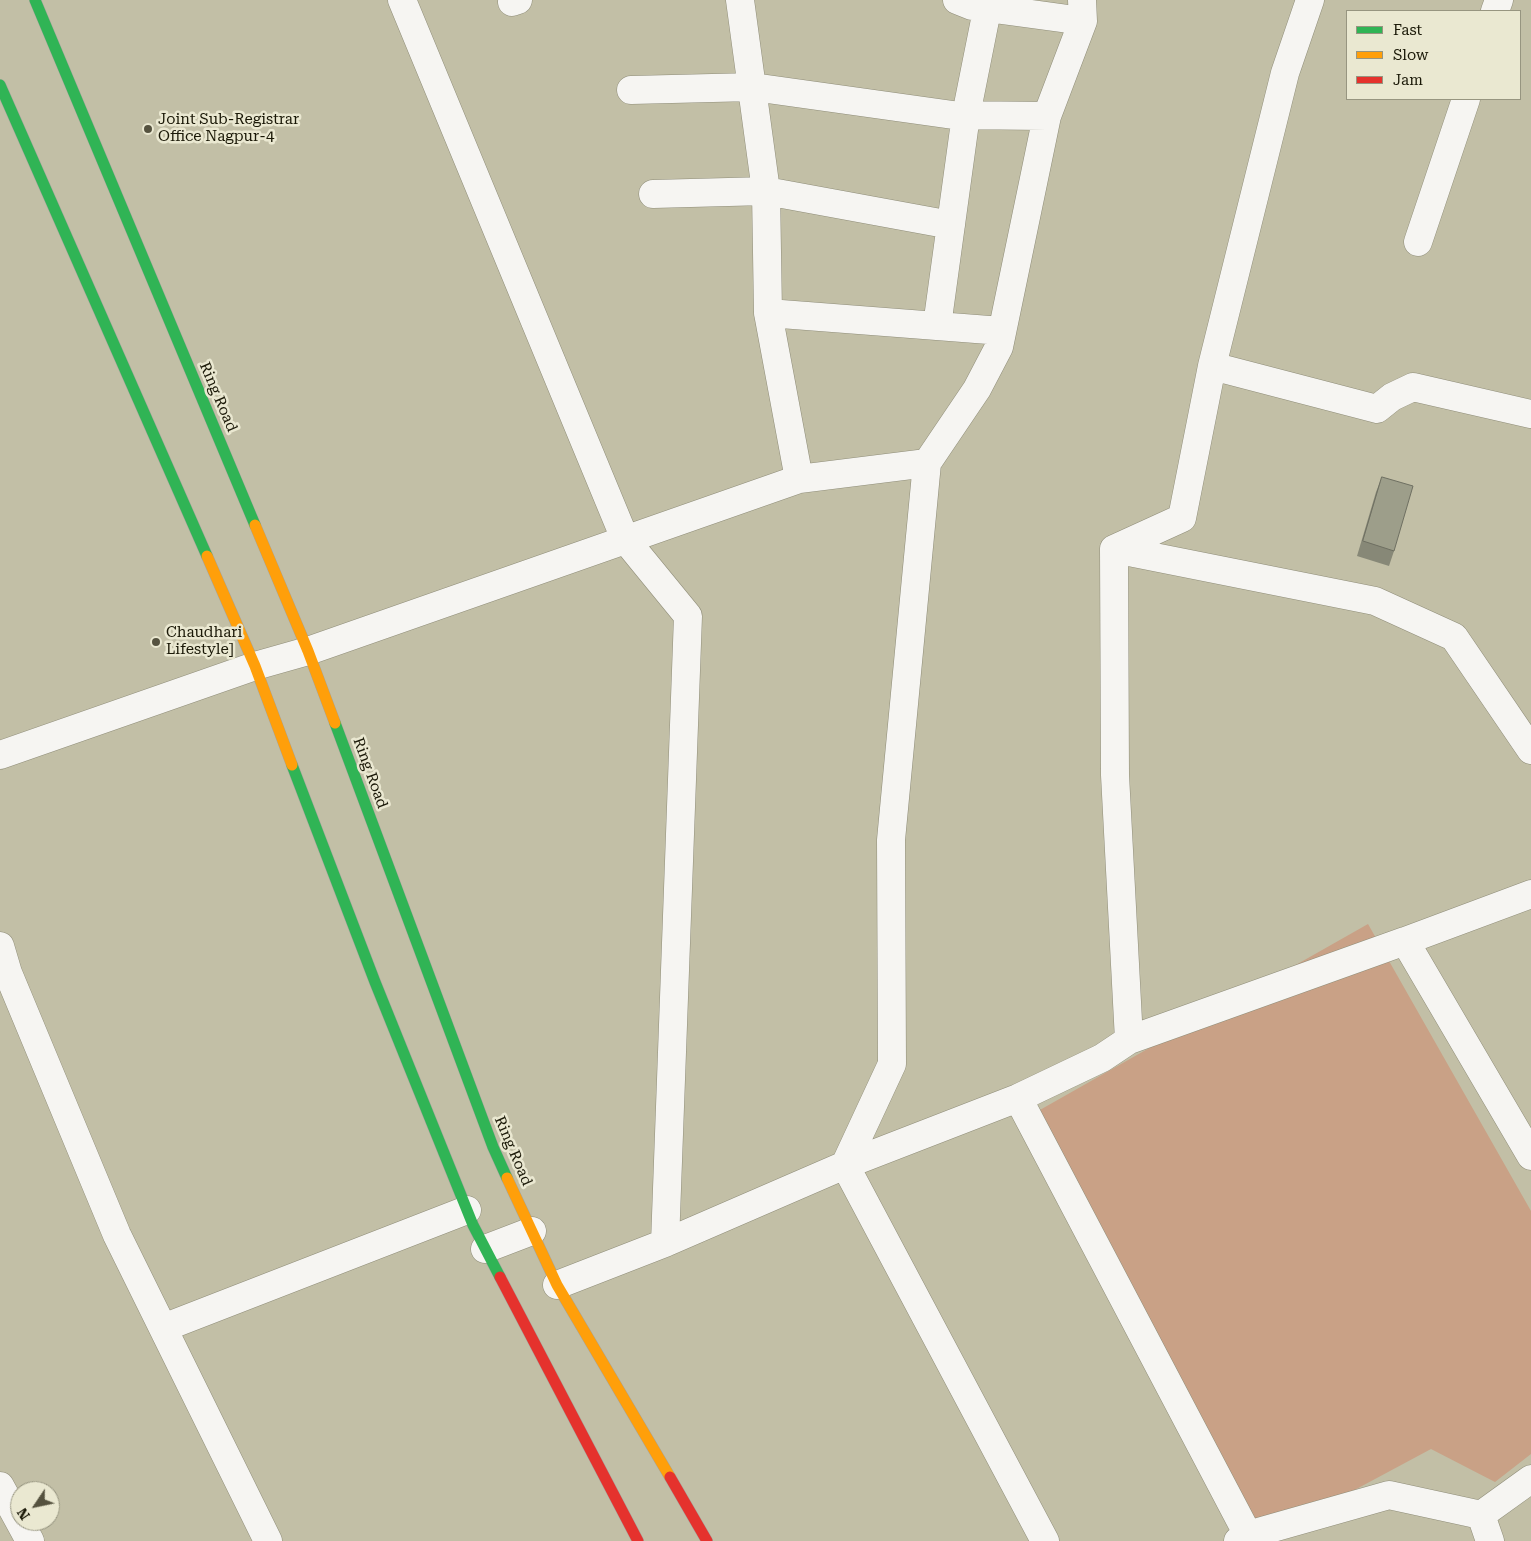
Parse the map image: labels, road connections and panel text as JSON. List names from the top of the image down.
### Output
{
  "streets": {
    "main road": ["Ring Road"]
  },
  "places": ["Joint Sub-Registrar Office Nagpur-4", "Chaudhari Lifestyle]"],
  "legend": ["Fast", "Slow", "Jam"],
  "north": "bottom left"
}
